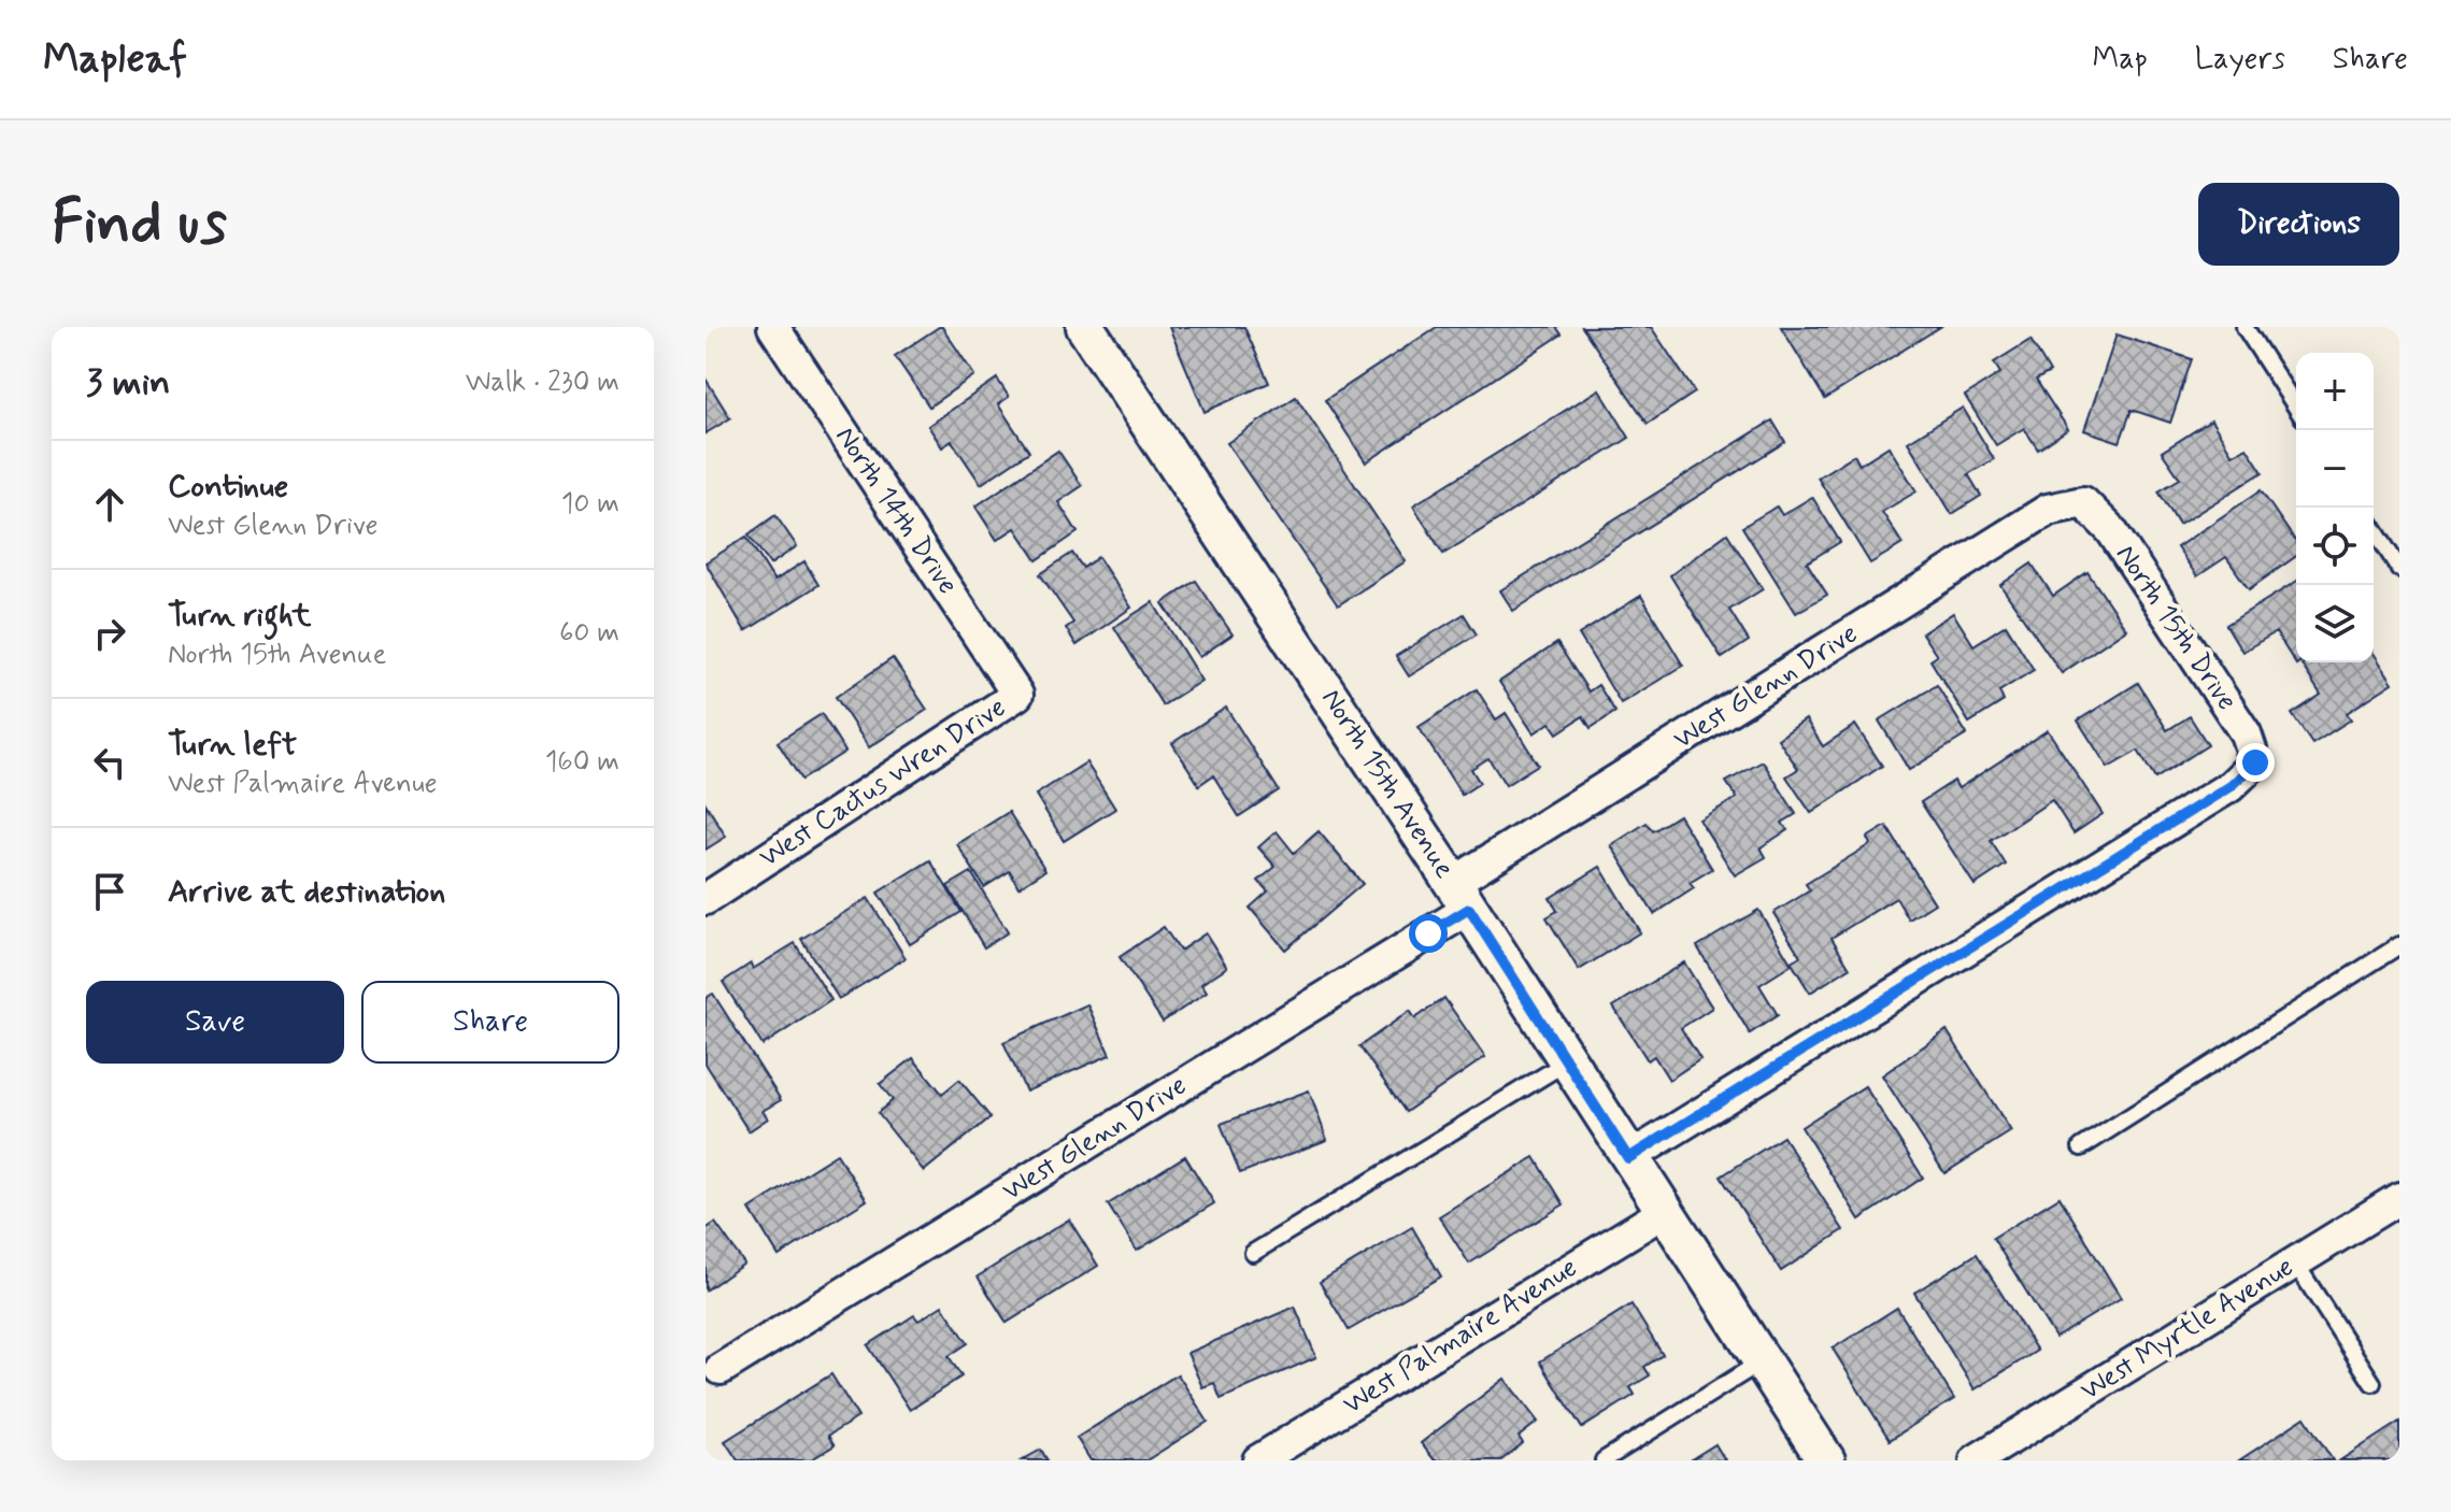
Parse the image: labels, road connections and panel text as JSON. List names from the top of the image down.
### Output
{
  "streets": {
    "street": [
      "North 14th Drive",
      "North 15th Drive",
      "West Glenn Drive",
      "West Cactus Wren Drive",
      "North 15th Avenue",
      "West Myrtle Avenue",
      "West Palmaire Avenue"
    ]
  },
  "crossings": [
    ["North 14th Drive", "West Cactus Wren Drive"],
    ["North 15th Drive", "West Glenn Drive"],
    ["North 15th Drive", "North 15th Avenue"],
    ["West Glenn Drive", "North 15th Avenue"],
    ["North 15th Avenue", "West Palmaire Avenue"]
  ],
  "page": {
    "header": "Mapleaf",
    "nav": ["Map", "Layers", "Share"],
    "buttons": [
      "Directions",
      ["Save", "Share"]
    ],
    "title": "Find us",
    "heading": ["3 min", "Walk · 230 m"],
    "map_buttons": ["+", "−"],
    "list": [
      ["Continue", "West Glenn Drive", "10 m"],
      ["Turn right", "North 15th Avenue", "60 m"],
      ["Turn left", "West Palmaire Avenue", "160 m"],
      "Arrive at destination"
    ]
  }
}
